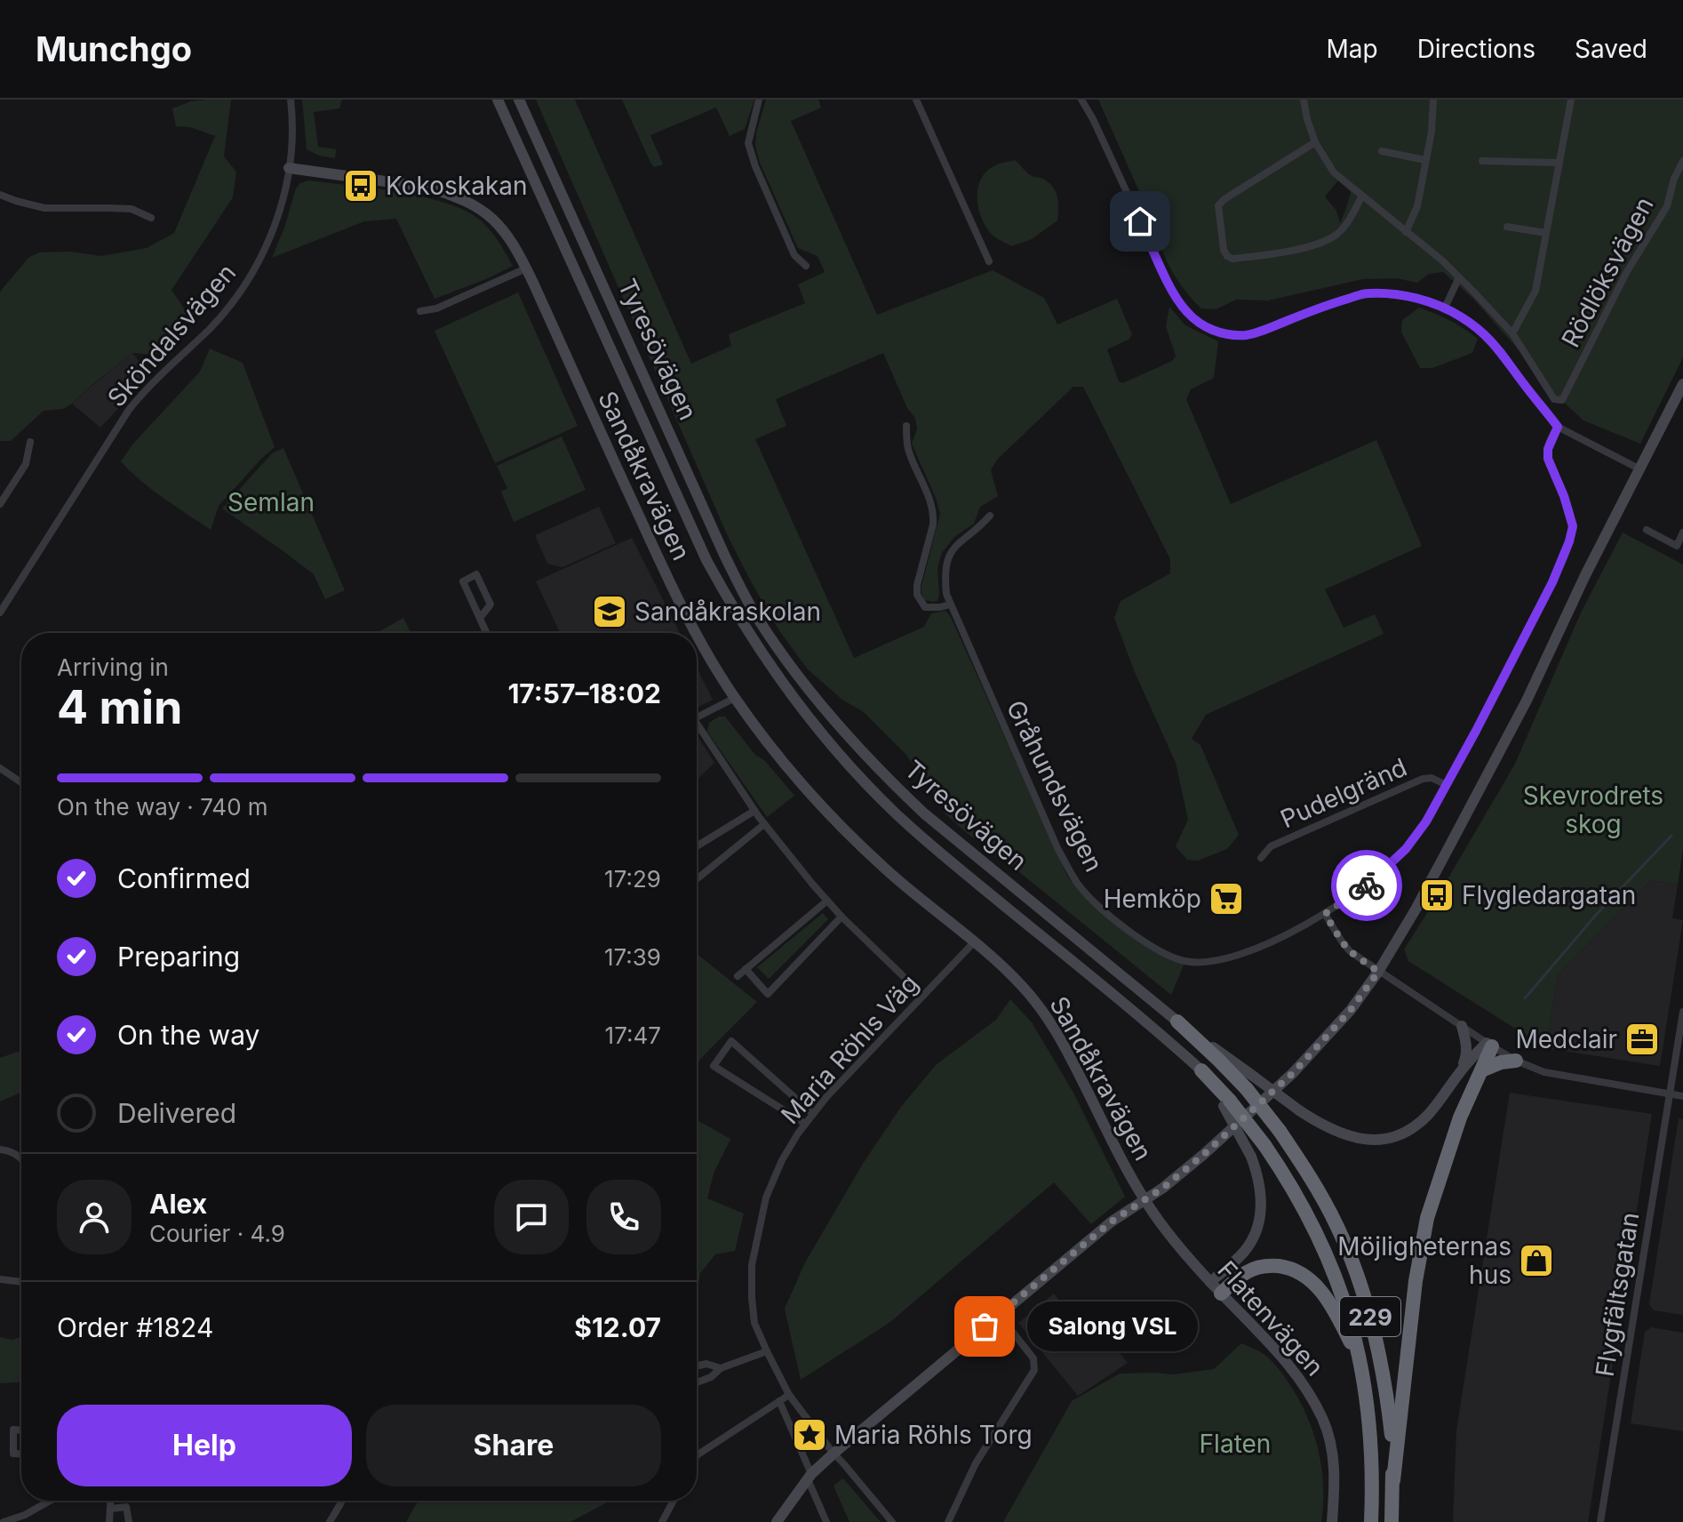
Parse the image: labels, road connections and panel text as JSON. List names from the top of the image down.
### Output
{
  "streets": {
    "highway": ["Tyresövägen", "229"],
    "street": [
      "Rödlöksvägen",
      "Sköndalsvägen",
      "Sandåkravägen",
      "Gråhundsvägen",
      "Pudelgränd",
      "Maria Röhls Väg",
      "Flygfältsgatan",
      "Flatenvägen"
    ]
  },
  "crossings": [
    ["Sköndalsvägen", "Sandåkravägen"],
    ["Sandåkravägen", "Maria Röhls Väg"],
    ["Sandåkravägen", "Flatenvägen"],
    ["Gråhundsvägen", "Pudelgränd"]
  ],
  "parks": ["Semlan", "Skevrodrets skog", "Flaten"],
  "places": {
    "bus stop": ["Kokoskakan", "Flygledargatan"],
    "school or university": ["Sandåkraskolan"],
    "supermarket": ["Hemköp"],
    "office": ["Medclair"],
    "shop": ["Möjligheternas hus"],
    "other": ["Salong VSL"],
    "place": ["Maria Röhls Torg"]
  },
  "page": {
    "header": "Munchgo",
    "nav": ["Map", "Directions", "Saved"],
    "heading": ["4 min", "Arriving in", "17:57–18:02"],
    "panel": [
      "Alex",
      "Courier · 4.9",
      "Order #1824",
      "$12.07"
    ],
    "bar": "On the way · 740 m",
    "list": [
      ["Confirmed", "17:29"],
      ["Preparing", "17:39"],
      ["On the way", "17:47"],
      "Delivered"
    ],
    "bubble": "Salong VSL",
    "buttons": ["Help", "Share"]
  }
}
